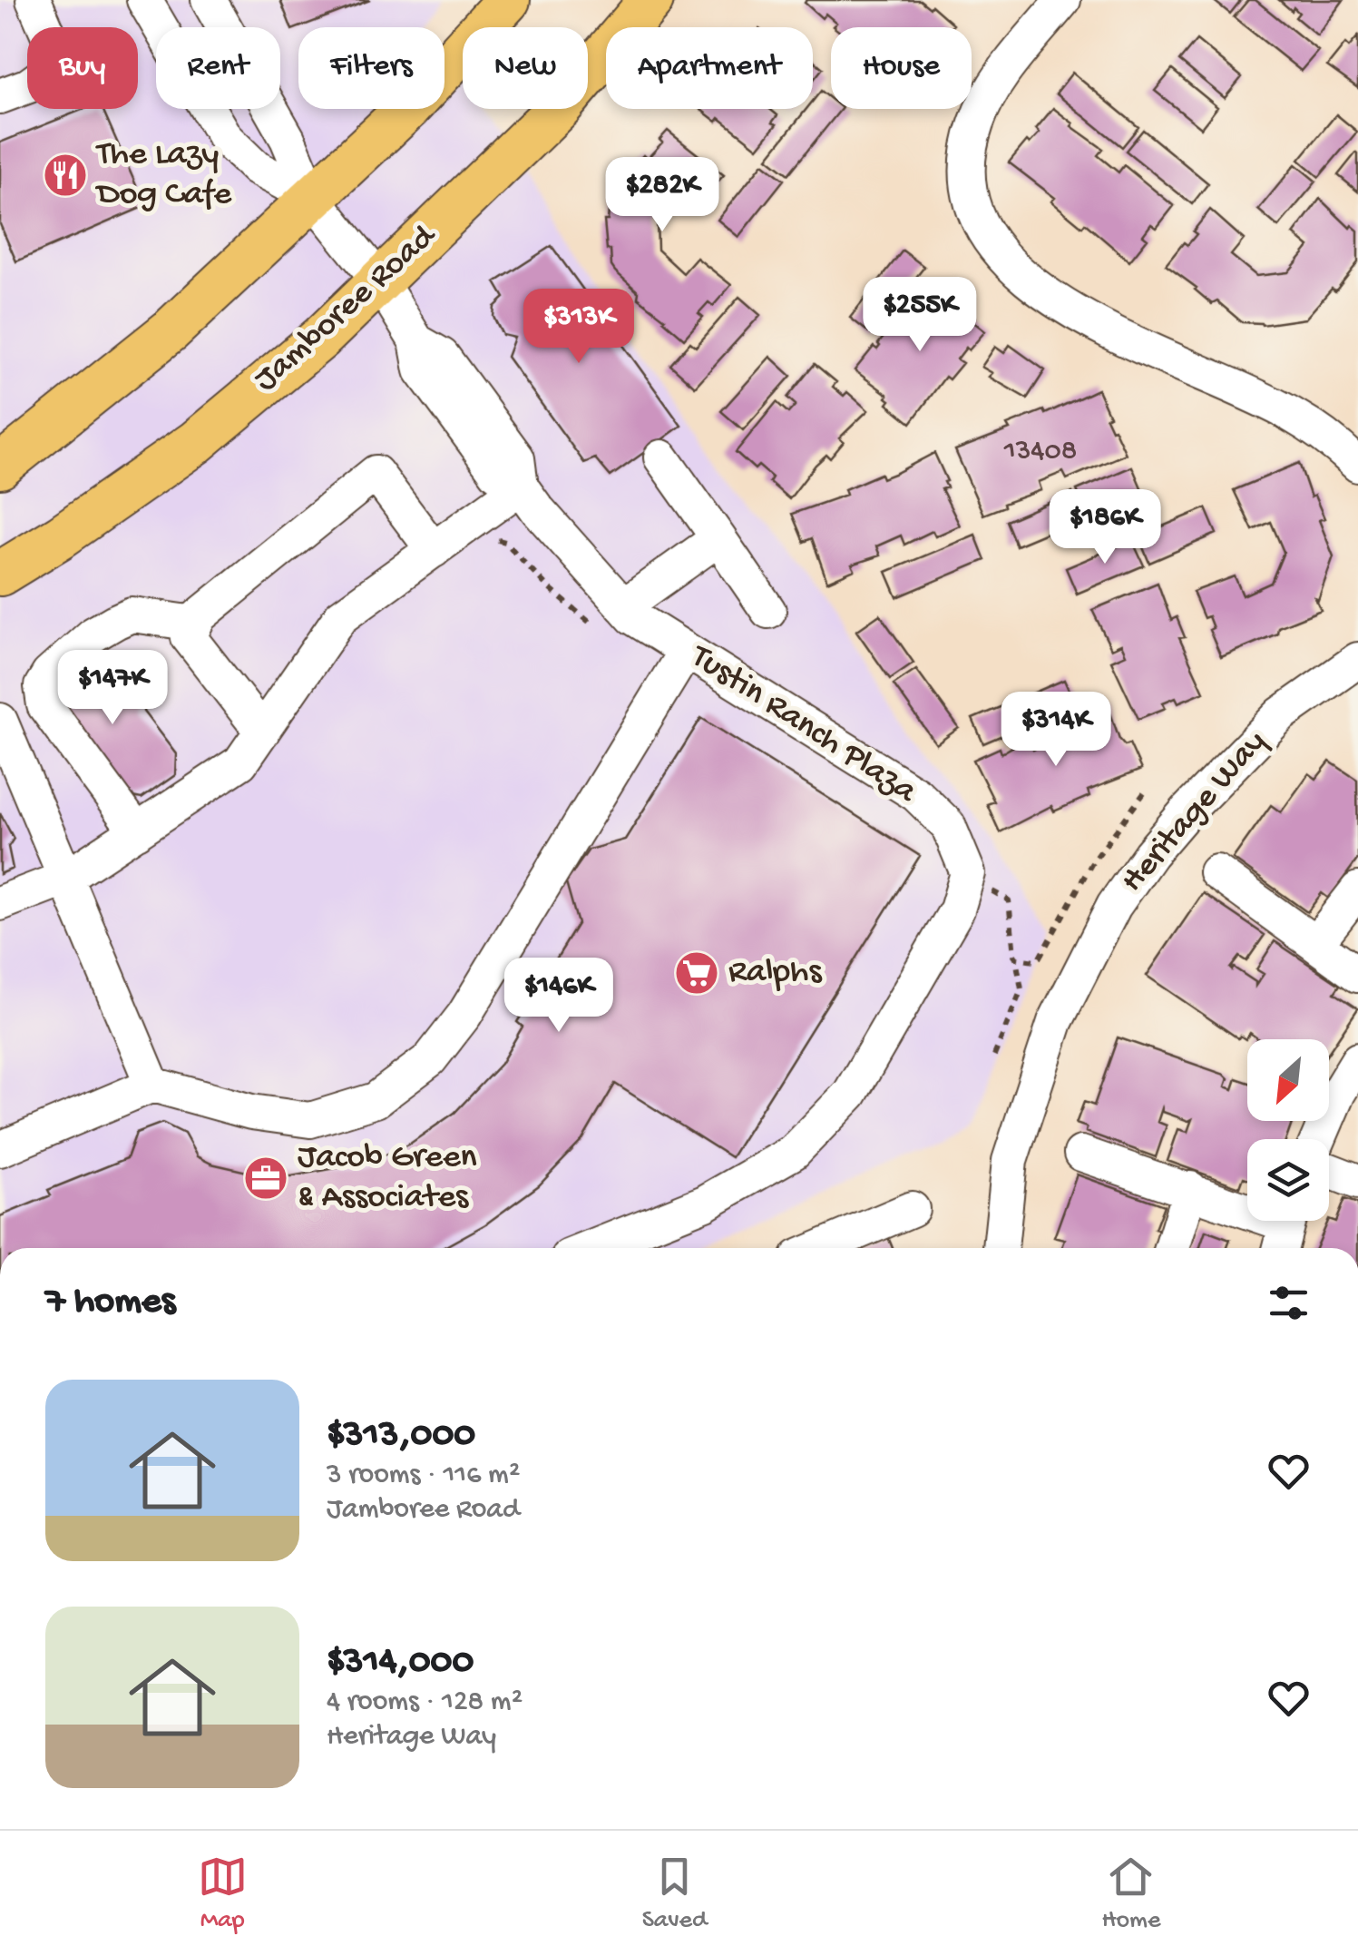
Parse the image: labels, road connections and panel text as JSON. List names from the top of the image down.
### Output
{
  "streets": {
    "main road": ["Jamboree Road"],
    "street": ["Tustin Ranch Plaza", "Heritage Way"]
  },
  "crossings": [
    ["Jamboree Road", "Tustin Ranch Plaza"]
  ],
  "places": {
    "restaurant": ["The Lazy Dog Cafe"],
    "supermarket": ["Ralphs"],
    "office": ["Jacob Green & Associates"]
  },
  "house_numbers": ["13408"],
  "north": "bottom left",
  "page": {
    "chip": [
      "Buy",
      "Rent",
      "Filters",
      "New",
      "Apartment",
      "House"
    ],
    "price": [
      "$282K",
      "$255K",
      "$313K",
      "$186K",
      "$147K",
      "$314K",
      "$146K"
    ],
    "heading": "7 homes",
    "list": [
      {
        "name": "$313,000",
        "note": "3 rooms · 116 m² · Jamboree Road"
      },
      {
        "name": "$314,000",
        "note": "4 rooms · 128 m² · Heritage Way"
      }
    ],
    "tabs": ["Map", "Saved", "Home"]
  }
}
